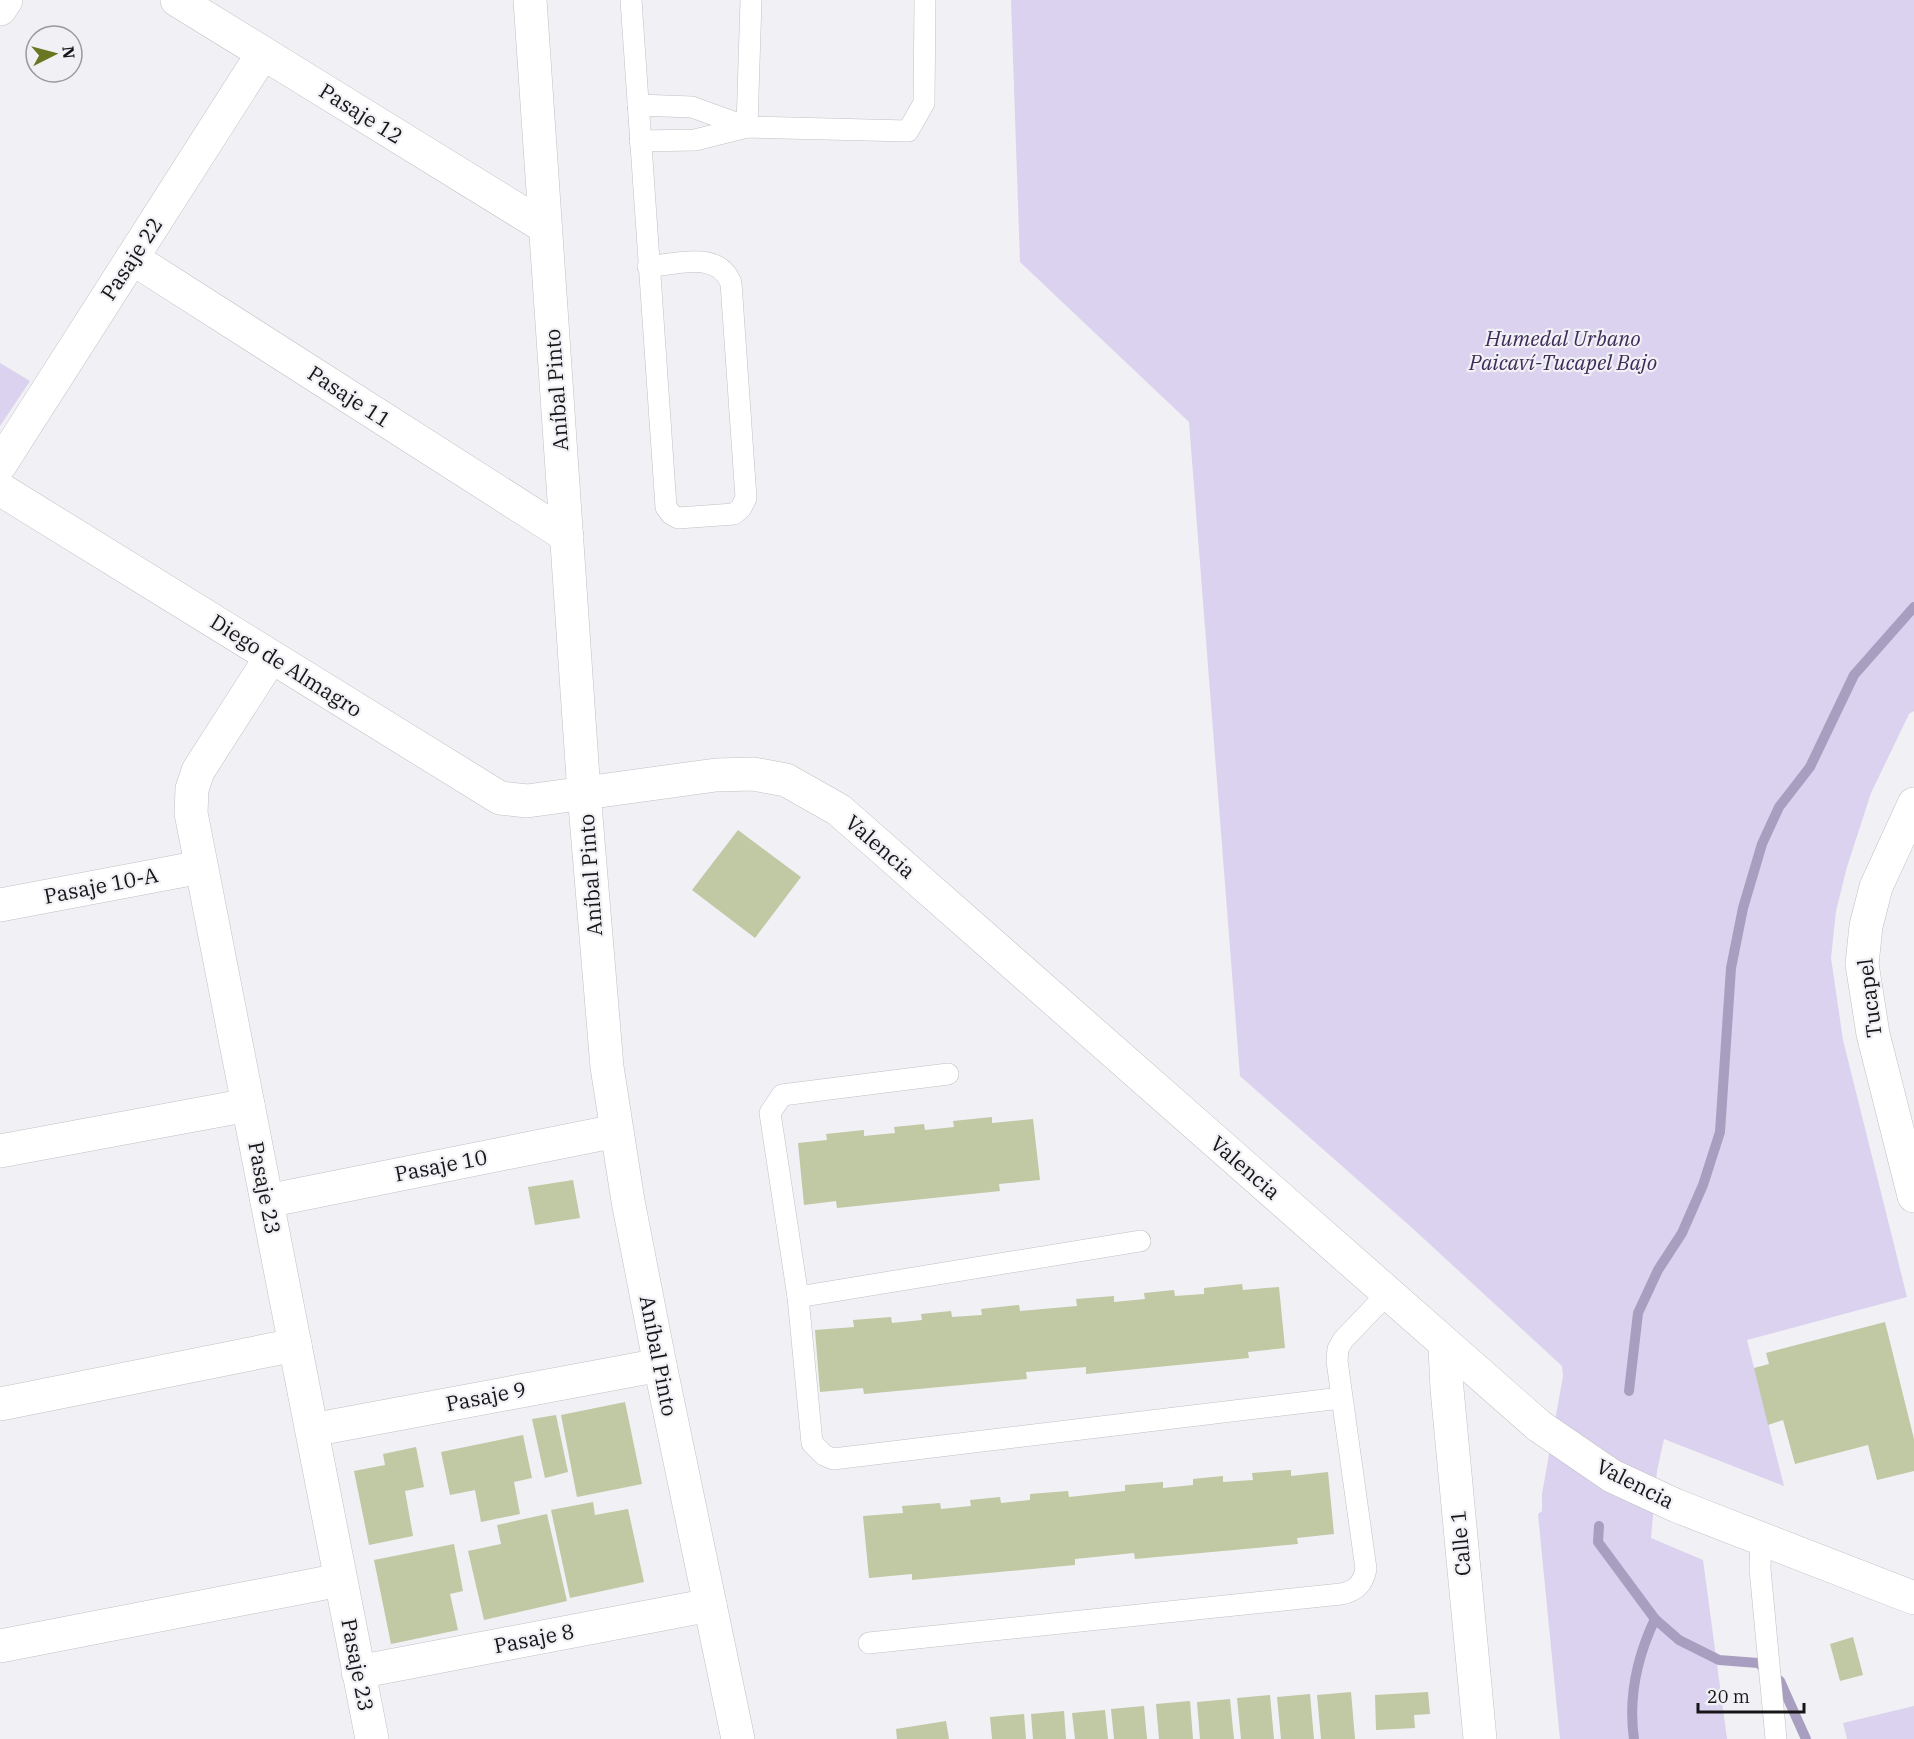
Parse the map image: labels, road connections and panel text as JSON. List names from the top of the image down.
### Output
{
  "streets": {
    "street": [
      "Pasaje 12",
      "Pasaje 22",
      "Aníbal Pinto",
      "Pasaje 11",
      "Diego de Almagro",
      "Valencia",
      "Pasaje 10-A",
      "Tucapel",
      "Pasaje 10",
      "Pasaje 23",
      "Pasaje 9",
      "Calle 1",
      "Pasaje 8"
    ]
  },
  "crossings": [
    ["Pasaje 12", "Pasaje 22"],
    ["Pasaje 12", "Aníbal Pinto"],
    ["Pasaje 22", "Pasaje 11"],
    ["Aníbal Pinto", "Pasaje 11"],
    ["Aníbal Pinto", "Diego de Almagro"],
    ["Aníbal Pinto", "Valencia"],
    ["Aníbal Pinto", "Pasaje 10"],
    ["Aníbal Pinto", "Pasaje 9"],
    ["Aníbal Pinto", "Pasaje 8"],
    ["Diego de Almagro", "Valencia"],
    ["Diego de Almagro", "Pasaje 23"],
    ["Valencia", "Calle 1"],
    ["Pasaje 10-A", "Pasaje 23"],
    ["Pasaje 10", "Pasaje 23"],
    ["Pasaje 23", "Pasaje 9"],
    ["Pasaje 23", "Pasaje 8"]
  ],
  "parks": ["Humedal Urbano Paicaví-Tucapel Bajo"],
  "scale_bar": "20 m",
  "north": "right"
}
